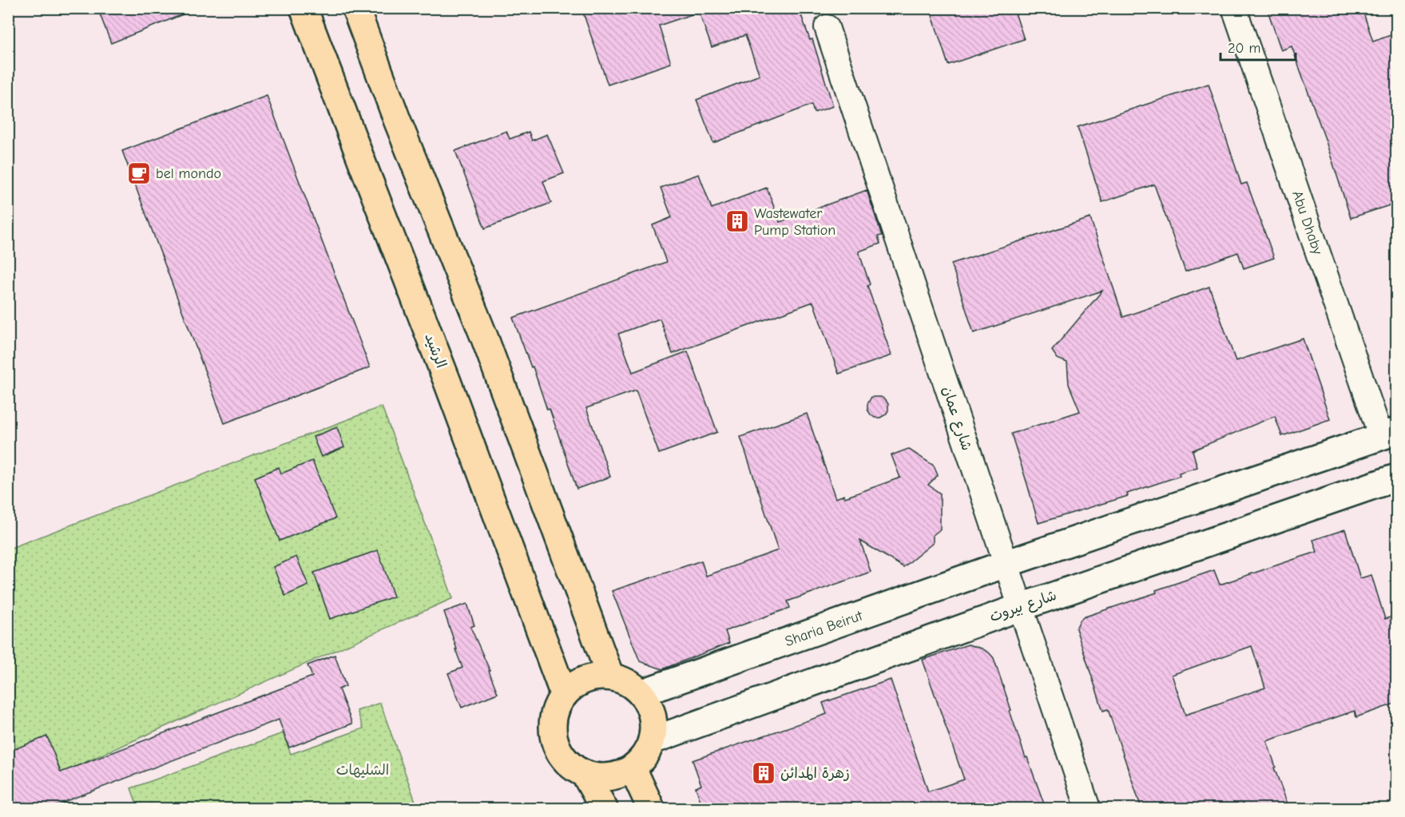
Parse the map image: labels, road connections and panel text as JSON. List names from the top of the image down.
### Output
{
  "streets": {
    "main road": ["الرشيد", "شارع بيروت", "Sharia Beirut"],
    "street": ["Abu Dhaby", "شارع عمان"]
  },
  "crossings": [
    ["الرشيد", "شارع بيروت"],
    ["الرشيد", "Sharia Beirut"],
    ["شارع عمان", "شارع بيروت"],
    ["شارع عمان", "Sharia Beirut"],
    ["شارع بيروت", "Sharia Beirut"]
  ],
  "parks": ["الشليهات"],
  "places": {
    "cafe": ["bel mondo"],
    "building": ["Wastewater Pump Station", "زهرة المدائن"]
  },
  "scale_bar": "20 m"
}
